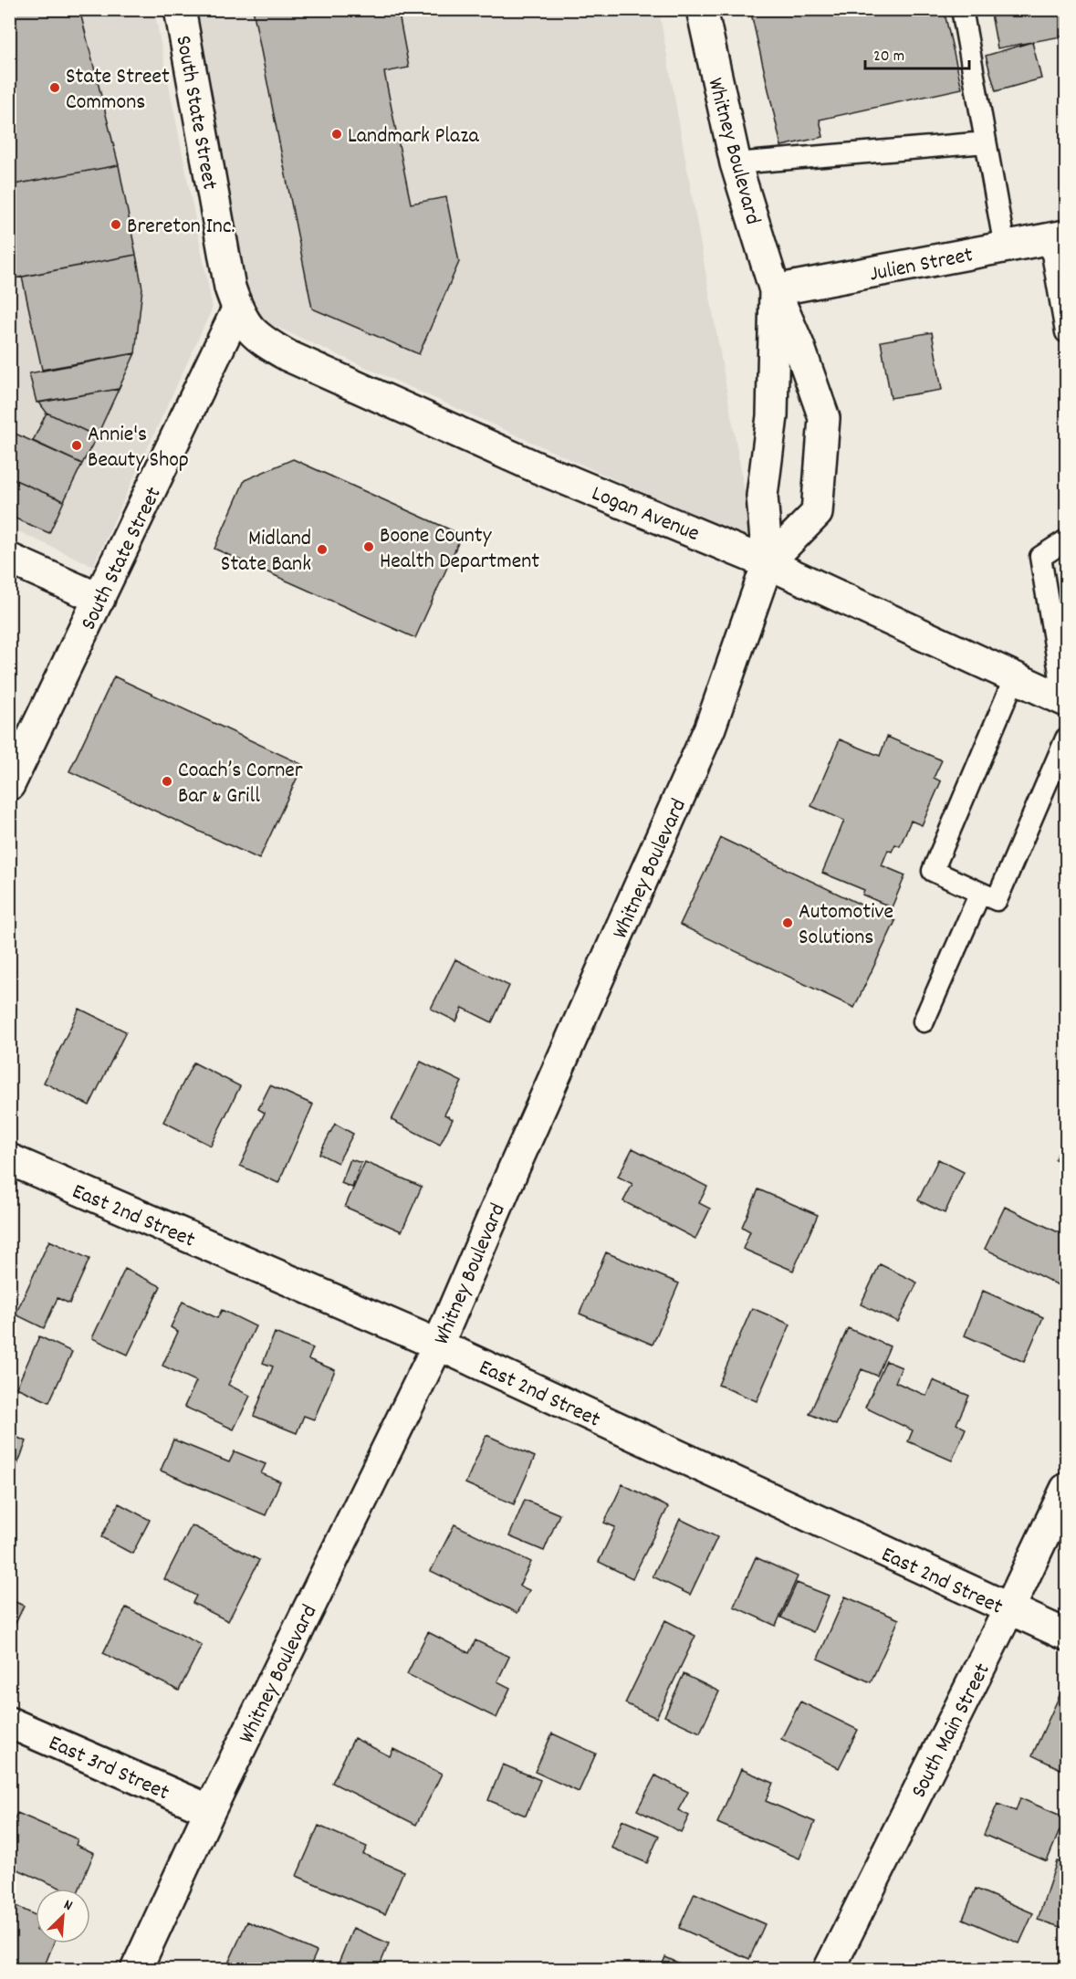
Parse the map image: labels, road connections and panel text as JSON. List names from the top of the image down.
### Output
{
  "streets": {
    "street": [
      "South State Street",
      "Whitney Boulevard",
      "Julien Street",
      "Logan Avenue",
      "East 2nd Street",
      "South Main Street",
      "East 3rd Street"
    ]
  },
  "crossings": [
    ["South State Street", "Logan Avenue"],
    ["Whitney Boulevard", "Julien Street"],
    ["Whitney Boulevard", "Logan Avenue"],
    ["Whitney Boulevard", "East 2nd Street"],
    ["Whitney Boulevard", "East 3rd Street"],
    ["East 2nd Street", "South Main Street"]
  ],
  "places": [
    "State Street Commons",
    "Landmark Plaza",
    "Brereton Inc.",
    "Annie's Beauty Shop",
    "Boone County Health Department",
    "Midland State Bank",
    "Coach’s Corner Bar & Grill",
    "Automotive Solutions"
  ],
  "scale_bar": "20 m",
  "north": "top right"
}
